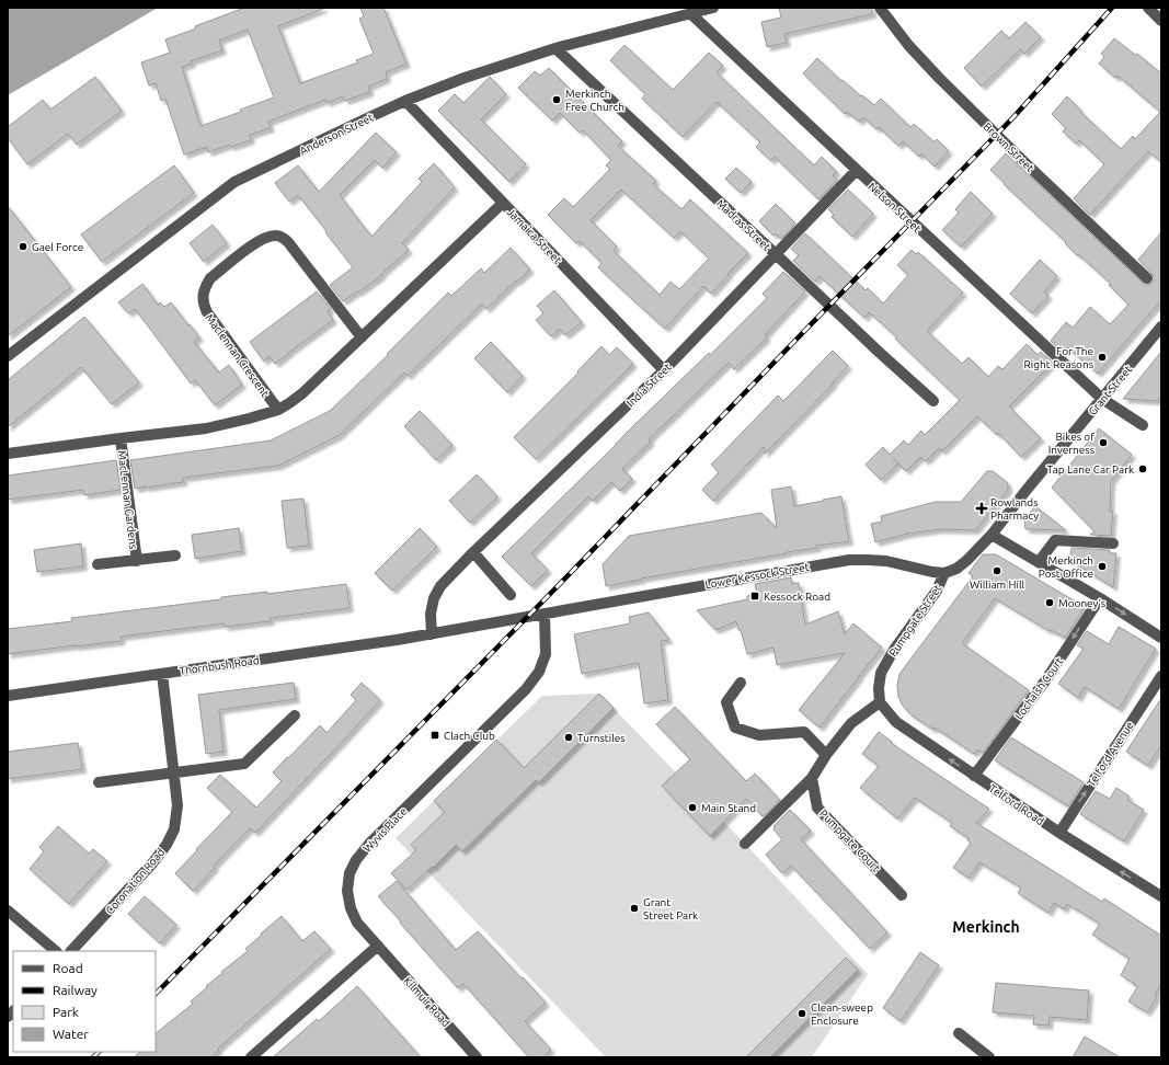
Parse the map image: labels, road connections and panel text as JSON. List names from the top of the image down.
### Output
{
  "streets": {
    "street": [
      "Anderson Street",
      "Brown Street",
      "Nelson Street",
      "Madras Street",
      "Jamaica Street",
      "Maclennan Crescent",
      "India Street",
      "Grant Street",
      "MacLennan Gardens",
      "Lower Kessock Street",
      "Pumpgate Street",
      "Thornbush Road",
      "Lochalsh Court",
      "Telford Avenue",
      "Telford Road",
      "Wyvis Place",
      "Pumpgate Court",
      "Coronation Road",
      "Kilmuir Road"
    ]
  },
  "crossings": [
    ["Anderson Street", "Nelson Street"],
    ["Anderson Street", "Madras Street"],
    ["Anderson Street", "Jamaica Street"],
    ["Nelson Street", "India Street"],
    ["Nelson Street", "Grant Street"],
    ["Madras Street", "India Street"],
    ["Jamaica Street", "Maclennan Crescent"],
    ["Jamaica Street", "India Street"],
    ["Maclennan Crescent", "MacLennan Gardens"],
    ["Grant Street", "Pumpgate Street"],
    ["Lower Kessock Street", "Pumpgate Street"],
    ["Lower Kessock Street", "Thornbush Road"],
    ["Pumpgate Street", "Telford Road"],
    ["Thornbush Road", "Wyvis Place"],
    ["Thornbush Road", "Coronation Road"],
    ["Lochalsh Court", "Telford Road"],
    ["Telford Avenue", "Telford Road"],
    ["Wyvis Place", "Kilmuir Road"]
  ],
  "one_way": ["Lochalsh Court", "Telford Avenue", "Telford Road"],
  "districts": ["Merkinch"],
  "places": {
    "other": [
      "Merkinch Free Church",
      "Gael Force",
      "For The Right Reasons",
      "Bikes of Inverness",
      "Tap Lane Car Park",
      "Merkinch Post Office",
      "William Hill",
      "Mooney's",
      "Turnstiles",
      "Main Stand",
      "Grant Street Park",
      "Clean-sweep Enclosure"
    ],
    "health": ["Rowlands Pharmacy"],
    "transit": ["Kessock Road", "Clach Club"]
  },
  "legend": [
    "Road",
    "Railway",
    "Park",
    "Water"
  ]
}
